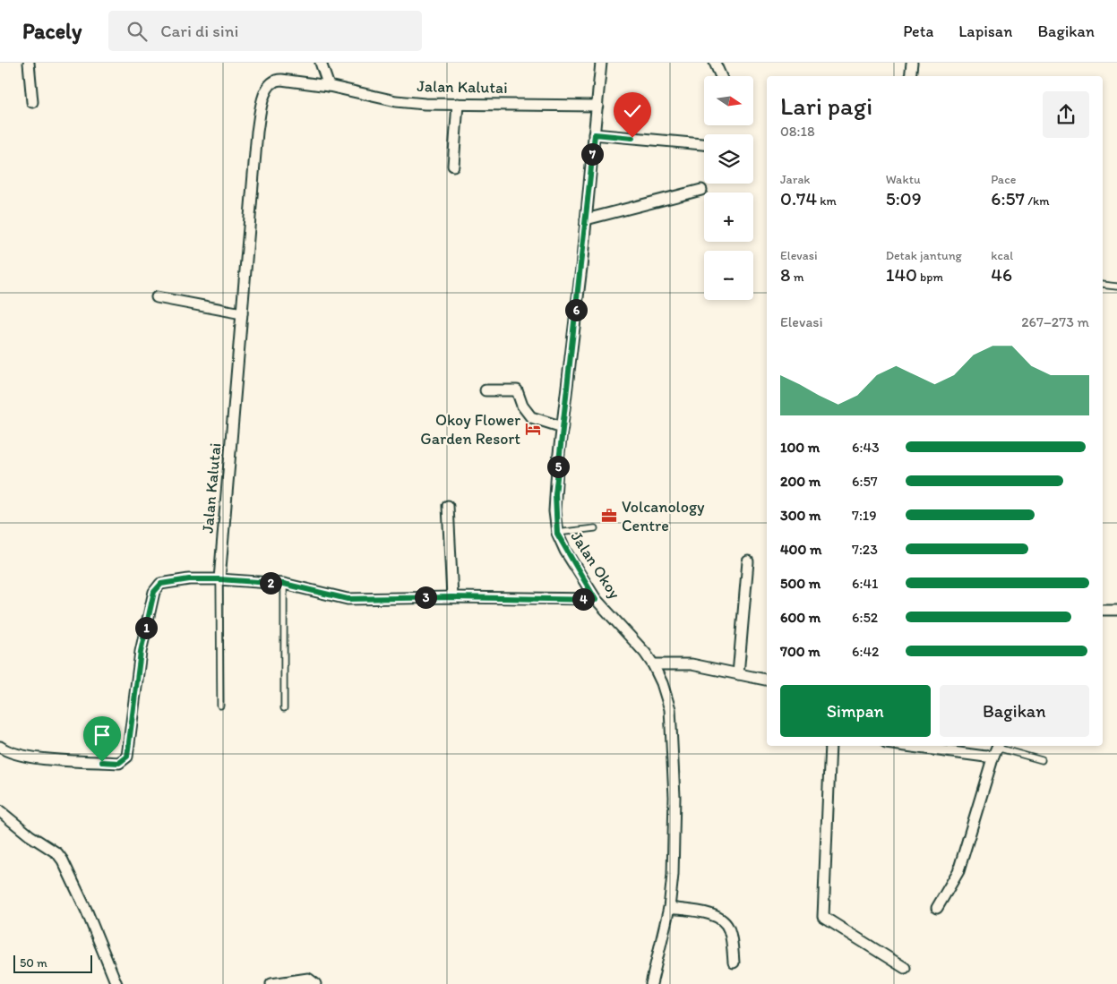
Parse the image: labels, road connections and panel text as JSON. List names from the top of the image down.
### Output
{
  "streets": {
    "street": ["Jalan Kalutai", "Jalan Okoy"]
  },
  "crossings": [
    ["Jalan Kalutai", "Jalan Okoy"]
  ],
  "places": {
    "hotel": ["Okoy Flower Garden Resort"],
    "office": ["Volcanology Centre"]
  },
  "scale_bar": "50 m",
  "north": "right",
  "page": {
    "header": "Pacely",
    "search": "Cari di sini",
    "nav": ["Peta", "Lapisan", "Bagikan"],
    "map_buttons": ["+", "−"],
    "heading": ["Lari pagi", "08:18"],
    "pins": [
      "7",
      "6",
      "5",
      "2",
      "3",
      "4",
      "1"
    ],
    "stats": [
      ["Jarak", "0.74 km"],
      ["Waktu", "5:09"],
      ["Pace", "6:57 /km"],
      ["Elevasi", "8 m"],
      ["Detak jantung", "140 bpm"],
      ["kcal", "46"]
    ],
    "chart": ["Elevasi", "267–273 m"],
    "list": [
      {
        "name": "100 m",
        "note": "6:43"
      },
      {
        "name": "200 m",
        "note": "6:57"
      },
      {
        "name": "300 m",
        "note": "7:19"
      },
      {
        "name": "400 m",
        "note": "7:23"
      },
      {
        "name": "500 m",
        "note": "6:41"
      },
      {
        "name": "600 m",
        "note": "6:52"
      },
      {
        "name": "700 m",
        "note": "6:42"
      }
    ],
    "buttons": ["Simpan", "Bagikan"],
    "scale": "50 m"
  }
}
